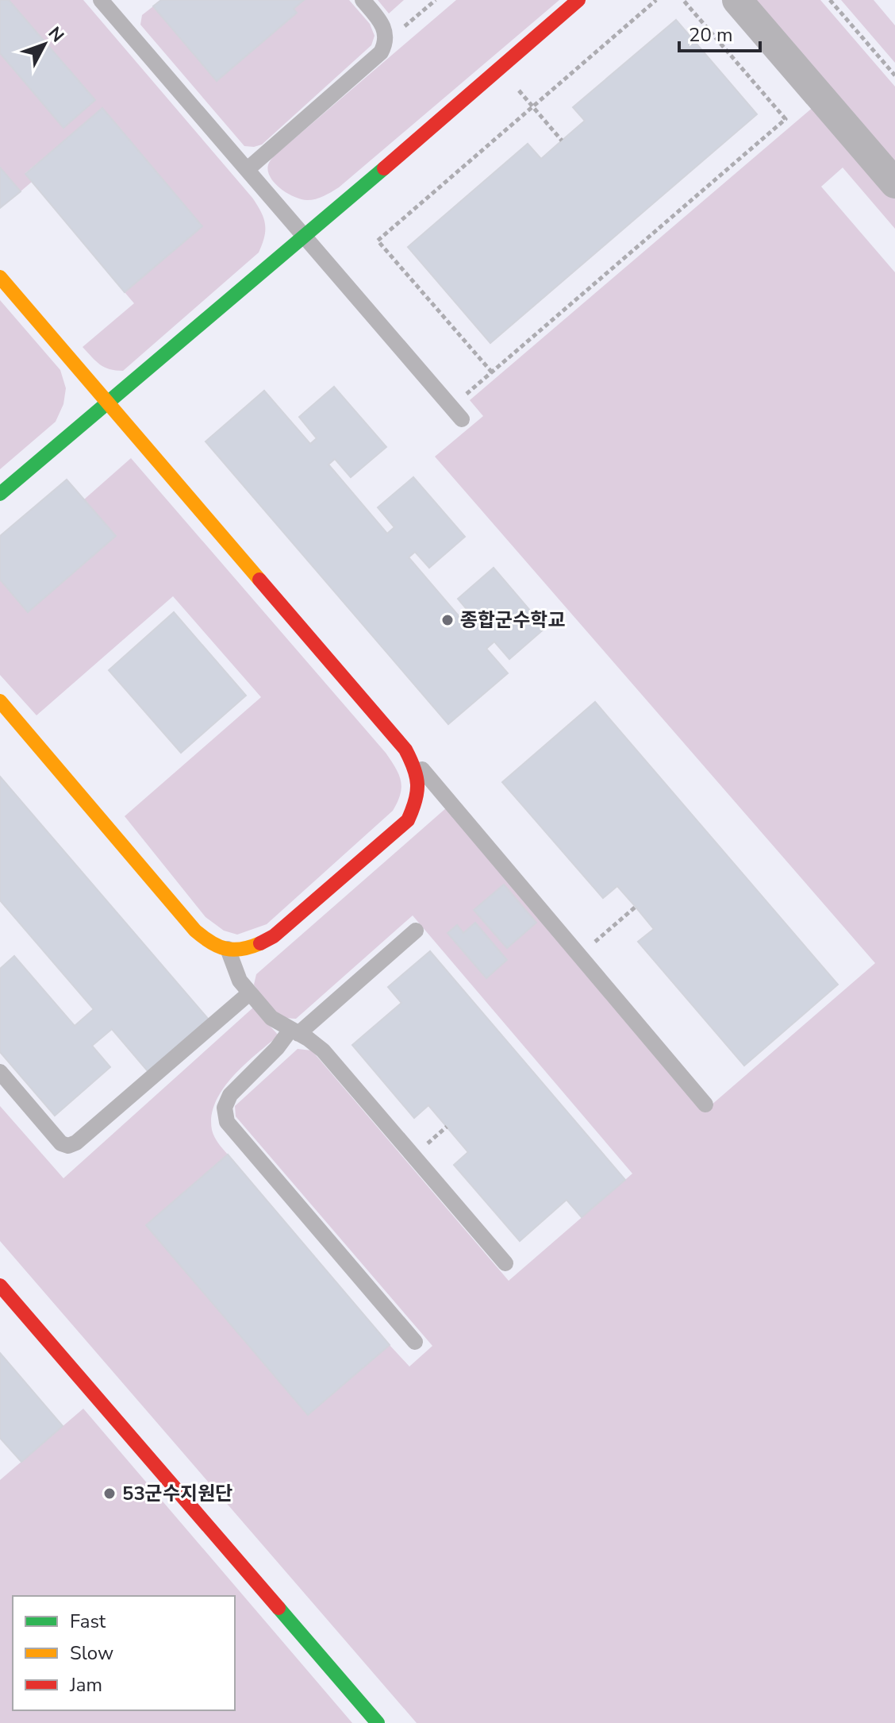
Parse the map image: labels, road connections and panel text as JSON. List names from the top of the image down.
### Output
{
  "places": ["종합군수학교", "53군수지원단"],
  "legend": ["Fast", "Slow", "Jam"],
  "scale_bar": "20 m",
  "north": "top right"
}
